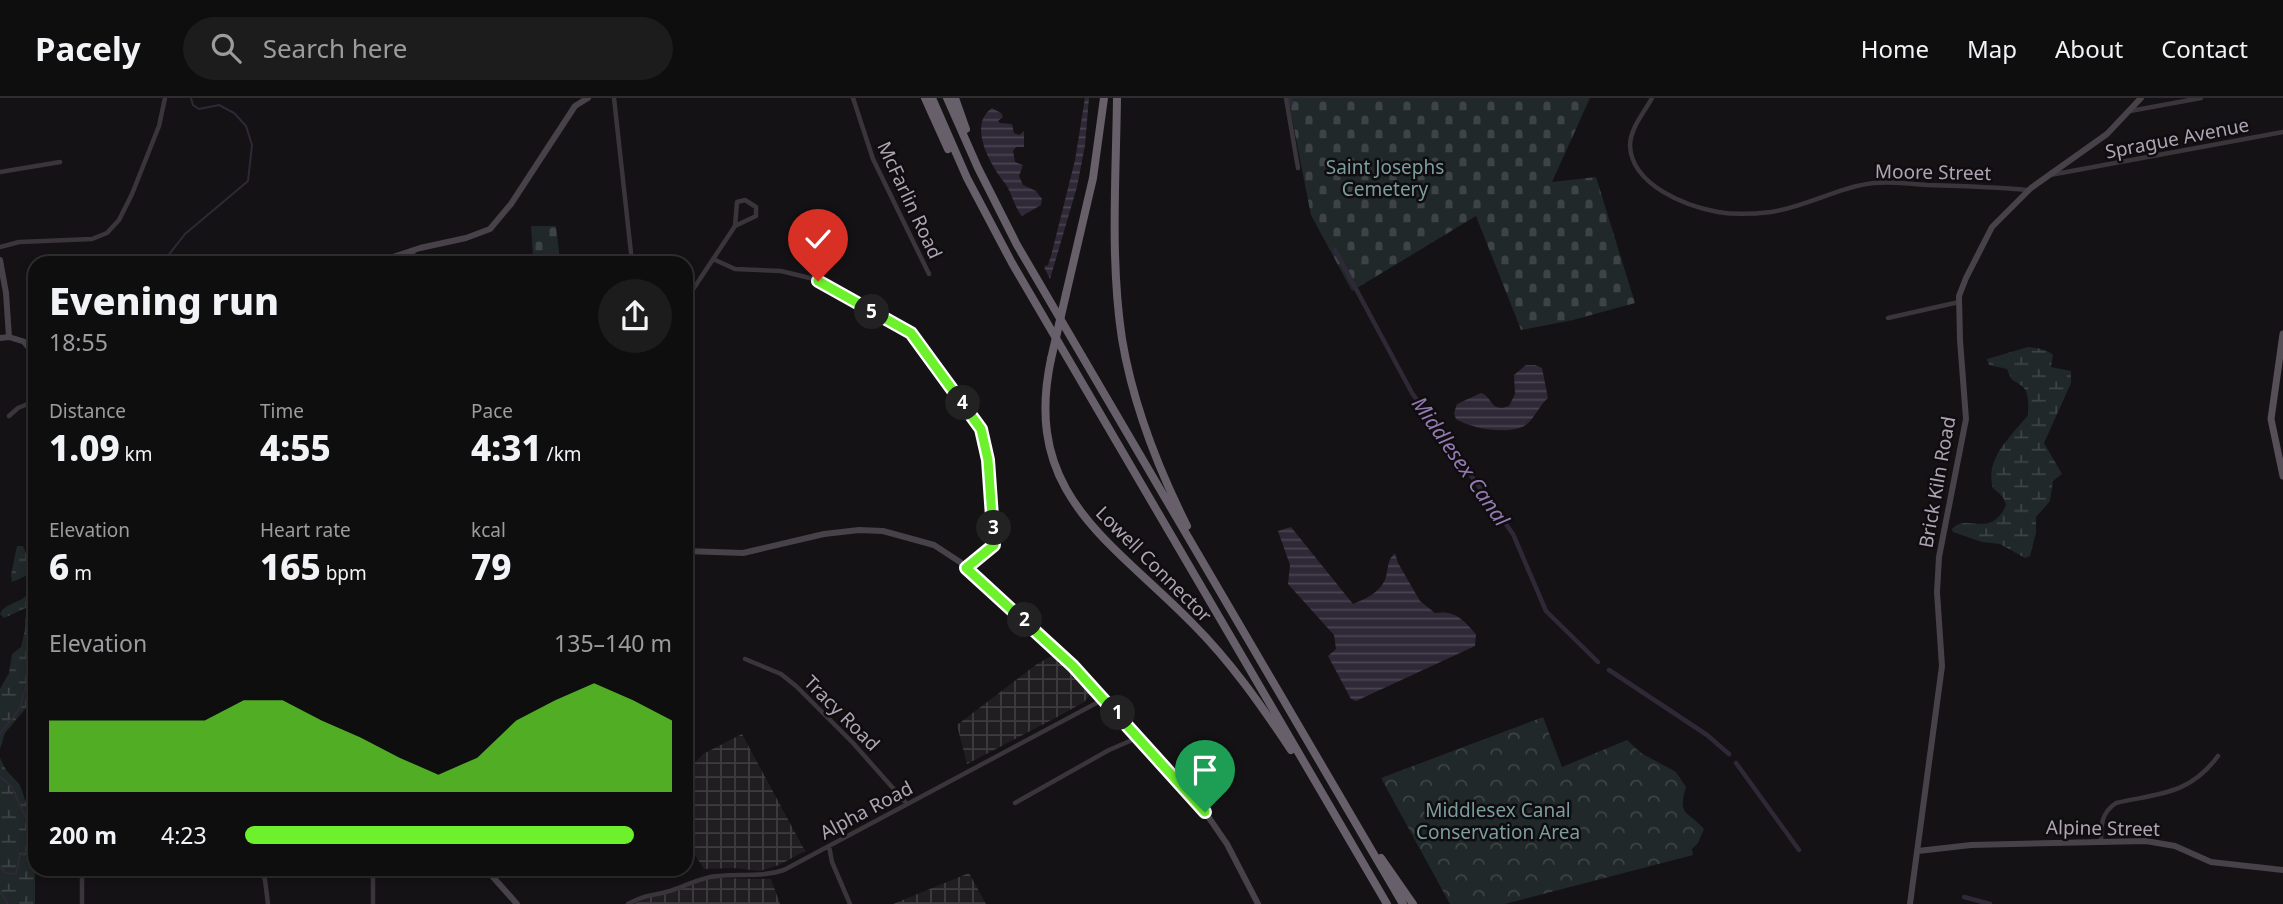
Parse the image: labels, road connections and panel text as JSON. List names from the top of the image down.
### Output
{
  "streets": {
    "highway": ["Lowell Connector"],
    "street": [
      "Sprague Avenue",
      "Moore Street",
      "McFarlin Road",
      "Brick Kiln Road",
      "Tracy Road",
      "Alpha Road",
      "Alpine Street"
    ]
  },
  "crossings": [
    ["Sprague Avenue", "Brick Kiln Road"],
    ["Moore Street", "Brick Kiln Road"],
    ["Brick Kiln Road", "Alpine Street"],
    ["Tracy Road", "Alpha Road"]
  ],
  "water": ["Middlesex Canal"],
  "parks": ["Saint Josephs Cemetery", "Middlesex Canal Conservation Area"],
  "page": {
    "header": "Pacely",
    "search": "Search here",
    "nav": [
      "Home",
      "Map",
      "About",
      "Contact"
    ],
    "heading": ["Evening run", "18:55"],
    "pins": [
      "5",
      "4",
      "3",
      "2",
      "1"
    ],
    "stats": [
      ["Distance", "1.09 km"],
      ["Time", "4:55"],
      ["Pace", "4:31 /km"],
      ["Elevation", "6 m"],
      ["Heart rate", "165 bpm"],
      ["kcal", "79"]
    ],
    "chart": ["Elevation", "135–140 m"],
    "list": [
      {
        "name": "200 m",
        "note": "4:23"
      }
    ]
  }
}
